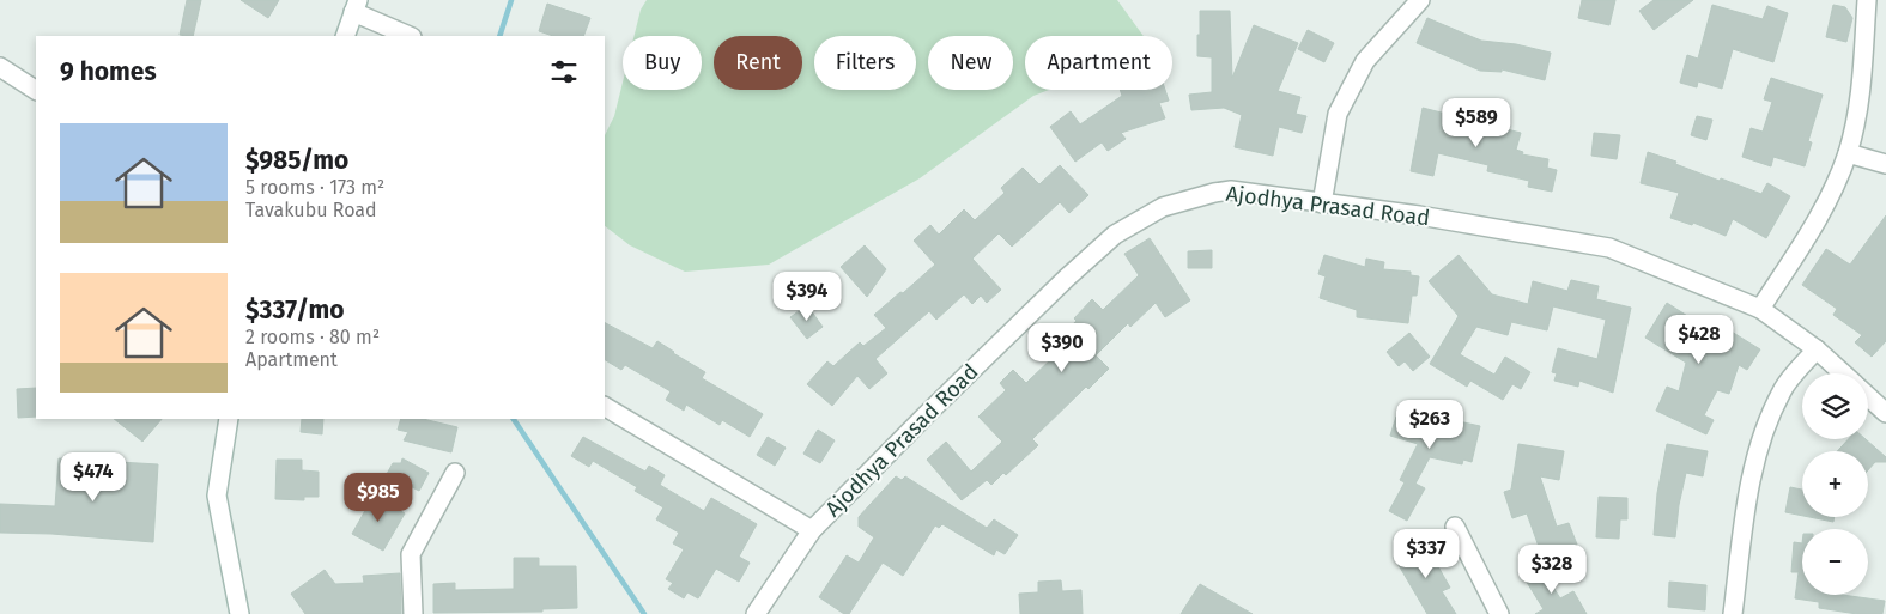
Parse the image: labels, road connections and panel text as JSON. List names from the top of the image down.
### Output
{
  "streets": {
    "street": ["Ajodhya Prasad Road"]
  },
  "page": {
    "chip": [
      "Buy",
      "Rent",
      "Filters",
      "New",
      "Apartment"
    ],
    "heading": "9 homes",
    "price": [
      "$589",
      "$394",
      "$428",
      "$390",
      "$263",
      "$474",
      "$985",
      "$337",
      "$328"
    ],
    "list": [
      {
        "name": "$985/mo",
        "note": "5 rooms · 173 m² · Tavakubu Road"
      },
      {
        "name": "$337/mo",
        "note": "2 rooms · 80 m² · Apartment"
      }
    ],
    "map_buttons": ["+", "−"]
  }
}
